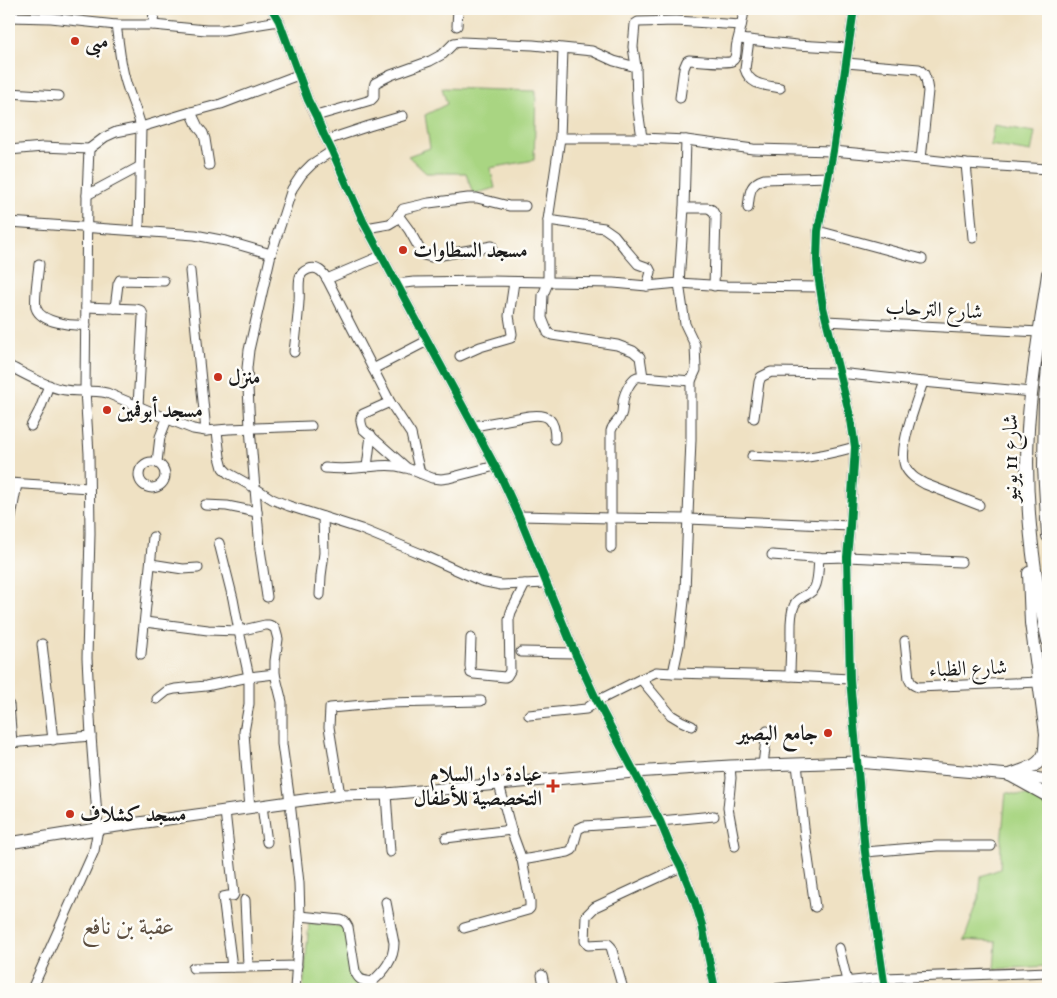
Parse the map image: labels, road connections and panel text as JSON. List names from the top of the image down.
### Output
{
  "streets": {
    "highway": ["شارع 11 يونيو"],
    "street": ["شارع الترحاب", "شارع الظباء"]
  },
  "crossings": [
    ["شارع الترحاب", "شارع 11 يونيو"]
  ],
  "districts": ["عقبة بن نافع"],
  "places": {
    "other": [
      "مبى",
      "مسجد السطاوات",
      "منزل",
      "مسجد أبوفمين",
      "جامع البصير",
      "مسجد كشلاف"
    ],
    "health": ["عيادة دار السلام التخصصية للأطفال"]
  }
}
